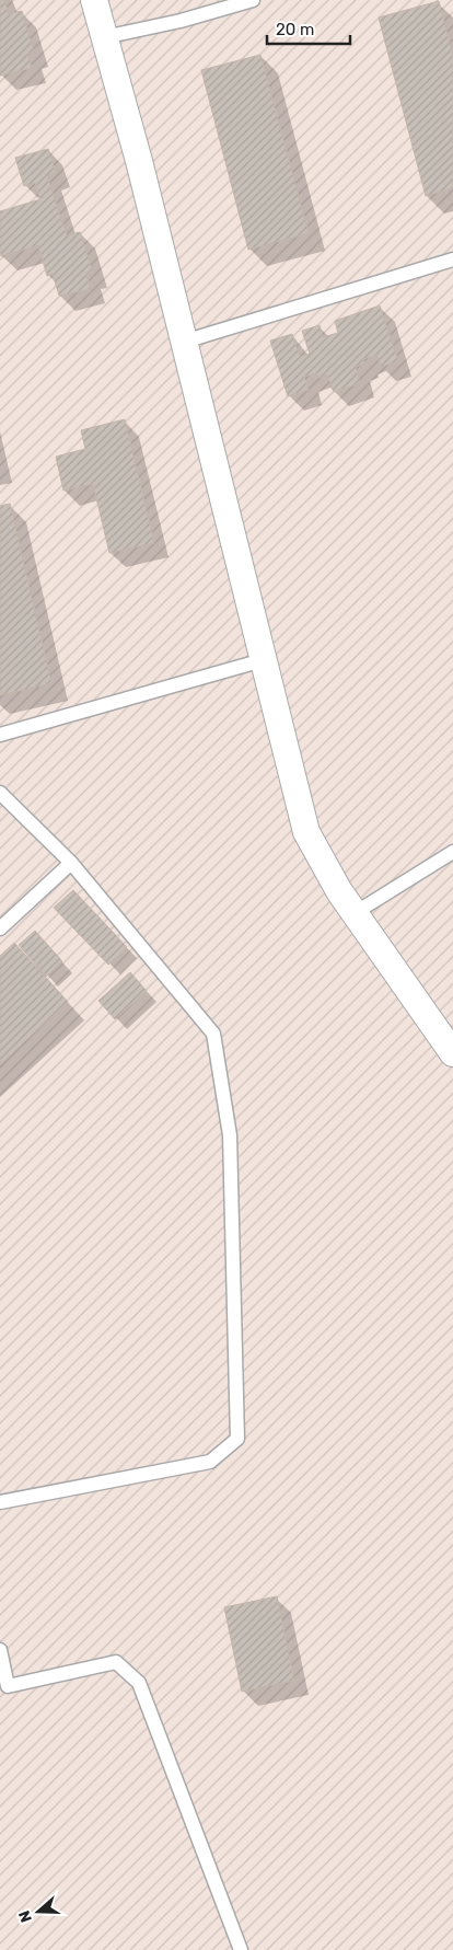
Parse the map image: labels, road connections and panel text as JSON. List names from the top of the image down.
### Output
{
  "scale_bar": "20 m",
  "north": "left"
}
